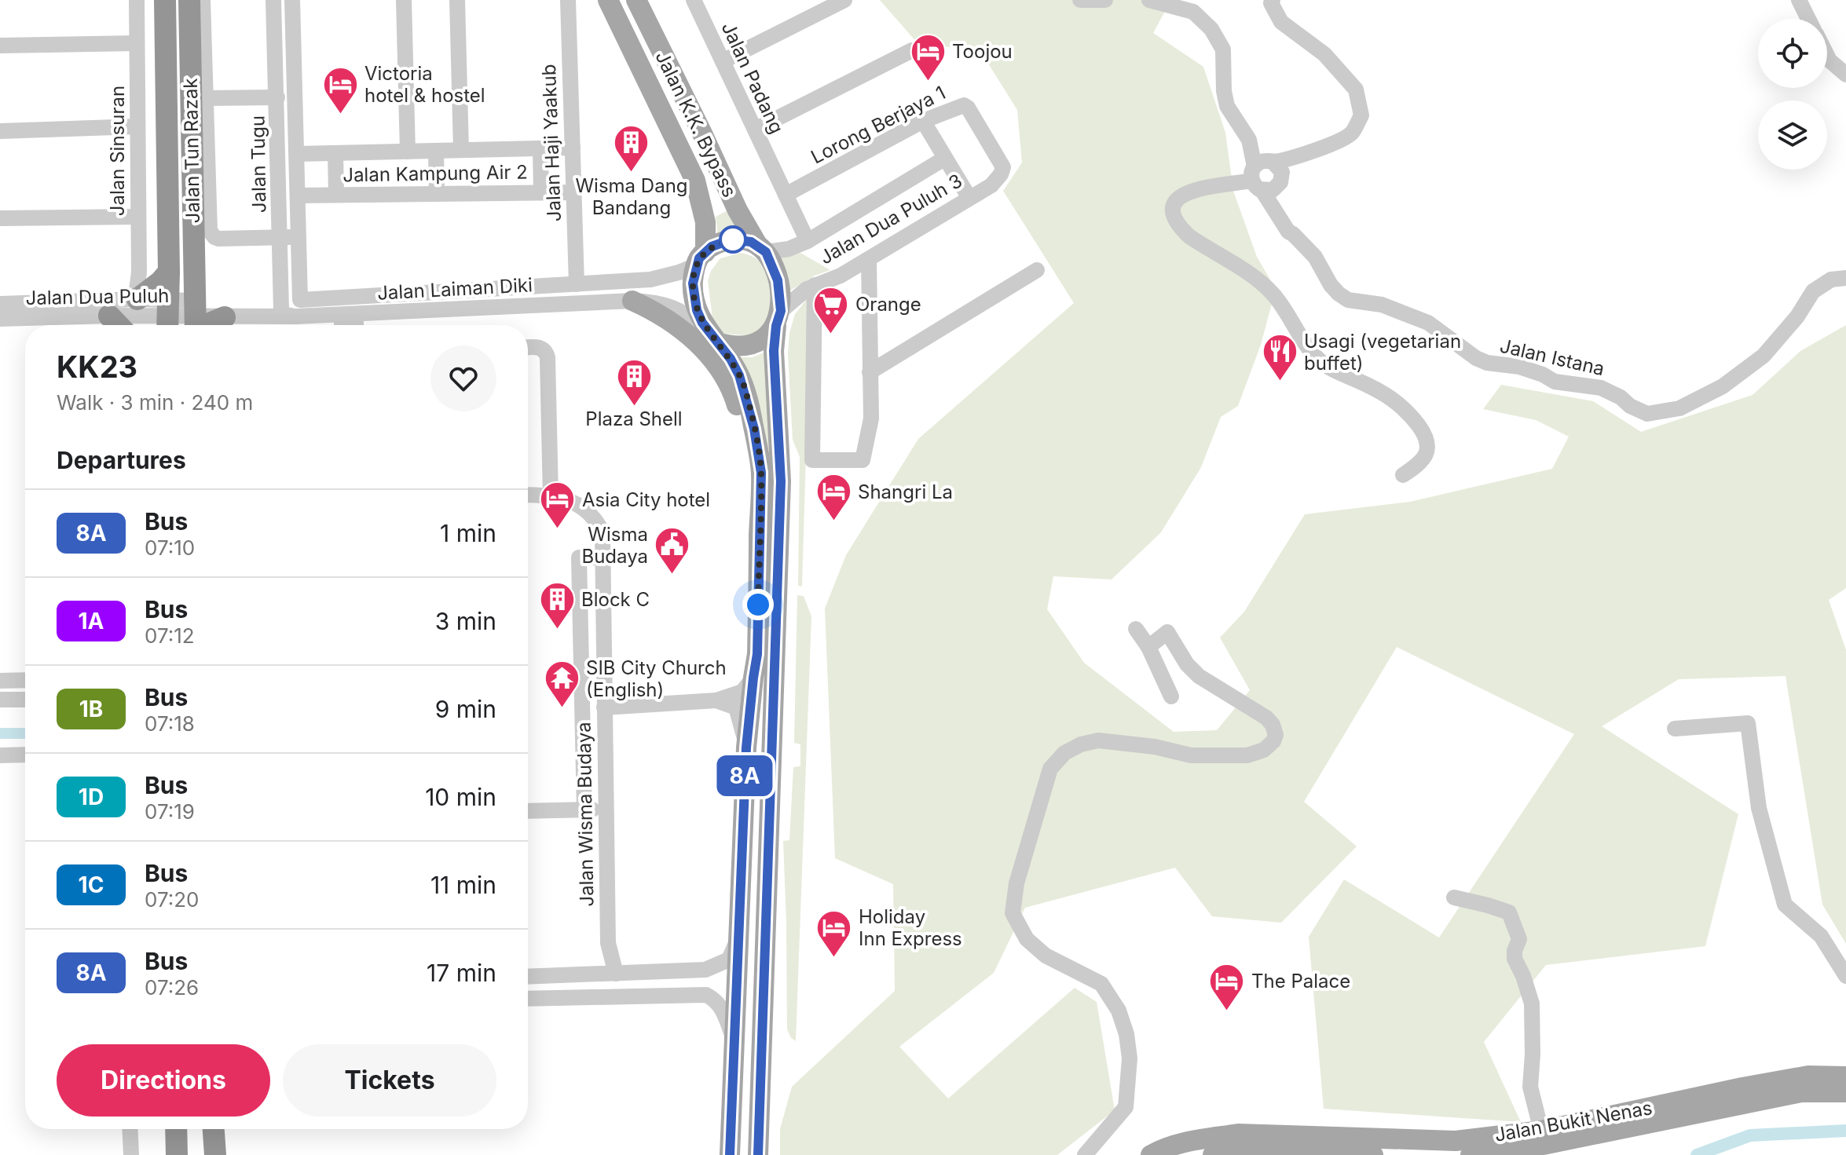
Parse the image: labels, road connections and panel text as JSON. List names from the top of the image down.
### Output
{
  "streets": {
    "highway": ["Jalan Tun Razak"],
    "main road": ["Jalan K.K. Bypass", "Jalan Bukit Nenas"],
    "street": [
      "Jalan Padang",
      "Lorong Berjaya 1",
      "Jalan Haji Yaakub",
      "Jalan Sinsuran",
      "Jalan Tugu",
      "Jalan Kampung Air 2",
      "Jalan Dua Puluh 3",
      "Jalan Laiman Diki",
      "Jalan Dua Puluh",
      "Jalan Istana",
      "Jalan Wisma Budaya"
    ]
  },
  "crossings": [
    ["Jalan Padang", "Lorong Berjaya 1"],
    ["Jalan K.K. Bypass", "Jalan Dua Puluh 3"],
    ["Jalan K.K. Bypass", "Jalan Laiman Diki"],
    ["Lorong Berjaya 1", "Jalan Dua Puluh 3"],
    ["Jalan Haji Yaakub", "Jalan Kampung Air 2"],
    ["Jalan Haji Yaakub", "Jalan Laiman Diki"],
    ["Jalan Sinsuran", "Jalan Dua Puluh"],
    ["Jalan Tun Razak", "Jalan Dua Puluh"],
    ["Jalan Tugu", "Jalan Kampung Air 2"],
    ["Jalan Tugu", "Jalan Laiman Diki"],
    ["Jalan Dua Puluh 3", "Jalan Laiman Diki"]
  ],
  "places": {
    "hotel": [
      "Toojou",
      "Victoria hotel & hostel",
      "Shangri La",
      "Asia City hotel",
      "Holiday Inn Express",
      "The Palace"
    ],
    "building": ["Wisma Dang Bandang", "Plaza Shell", "Block C"],
    "supermarket": ["Orange"],
    "restaurant": ["Usagi (vegetarian buffet)"],
    "public building": ["Wisma Budaya"],
    "temple": ["SIB City Church (English)"]
  },
  "lines": ["bus line 8A"],
  "page": {
    "on_map": "8A",
    "heading": [
      ["KK23", "Walk · 3 min · 240 m"],
      "Departures"
    ],
    "list": [
      {
        "mark": "8A",
        "name": "Bus",
        "note": "07:10",
        "value": "1 min"
      },
      {
        "mark": "1A",
        "name": "Bus",
        "note": "07:12",
        "value": "3 min"
      },
      {
        "mark": "1B",
        "name": "Bus",
        "note": "07:18",
        "value": "9 min"
      },
      {
        "mark": "1D",
        "name": "Bus",
        "note": "07:19",
        "value": "10 min"
      },
      {
        "mark": "1C",
        "name": "Bus",
        "note": "07:20",
        "value": "11 min"
      },
      {
        "mark": "8A",
        "name": "Bus",
        "note": "07:26",
        "value": "17 min"
      }
    ],
    "buttons": ["Directions", "Tickets"]
  }
}
